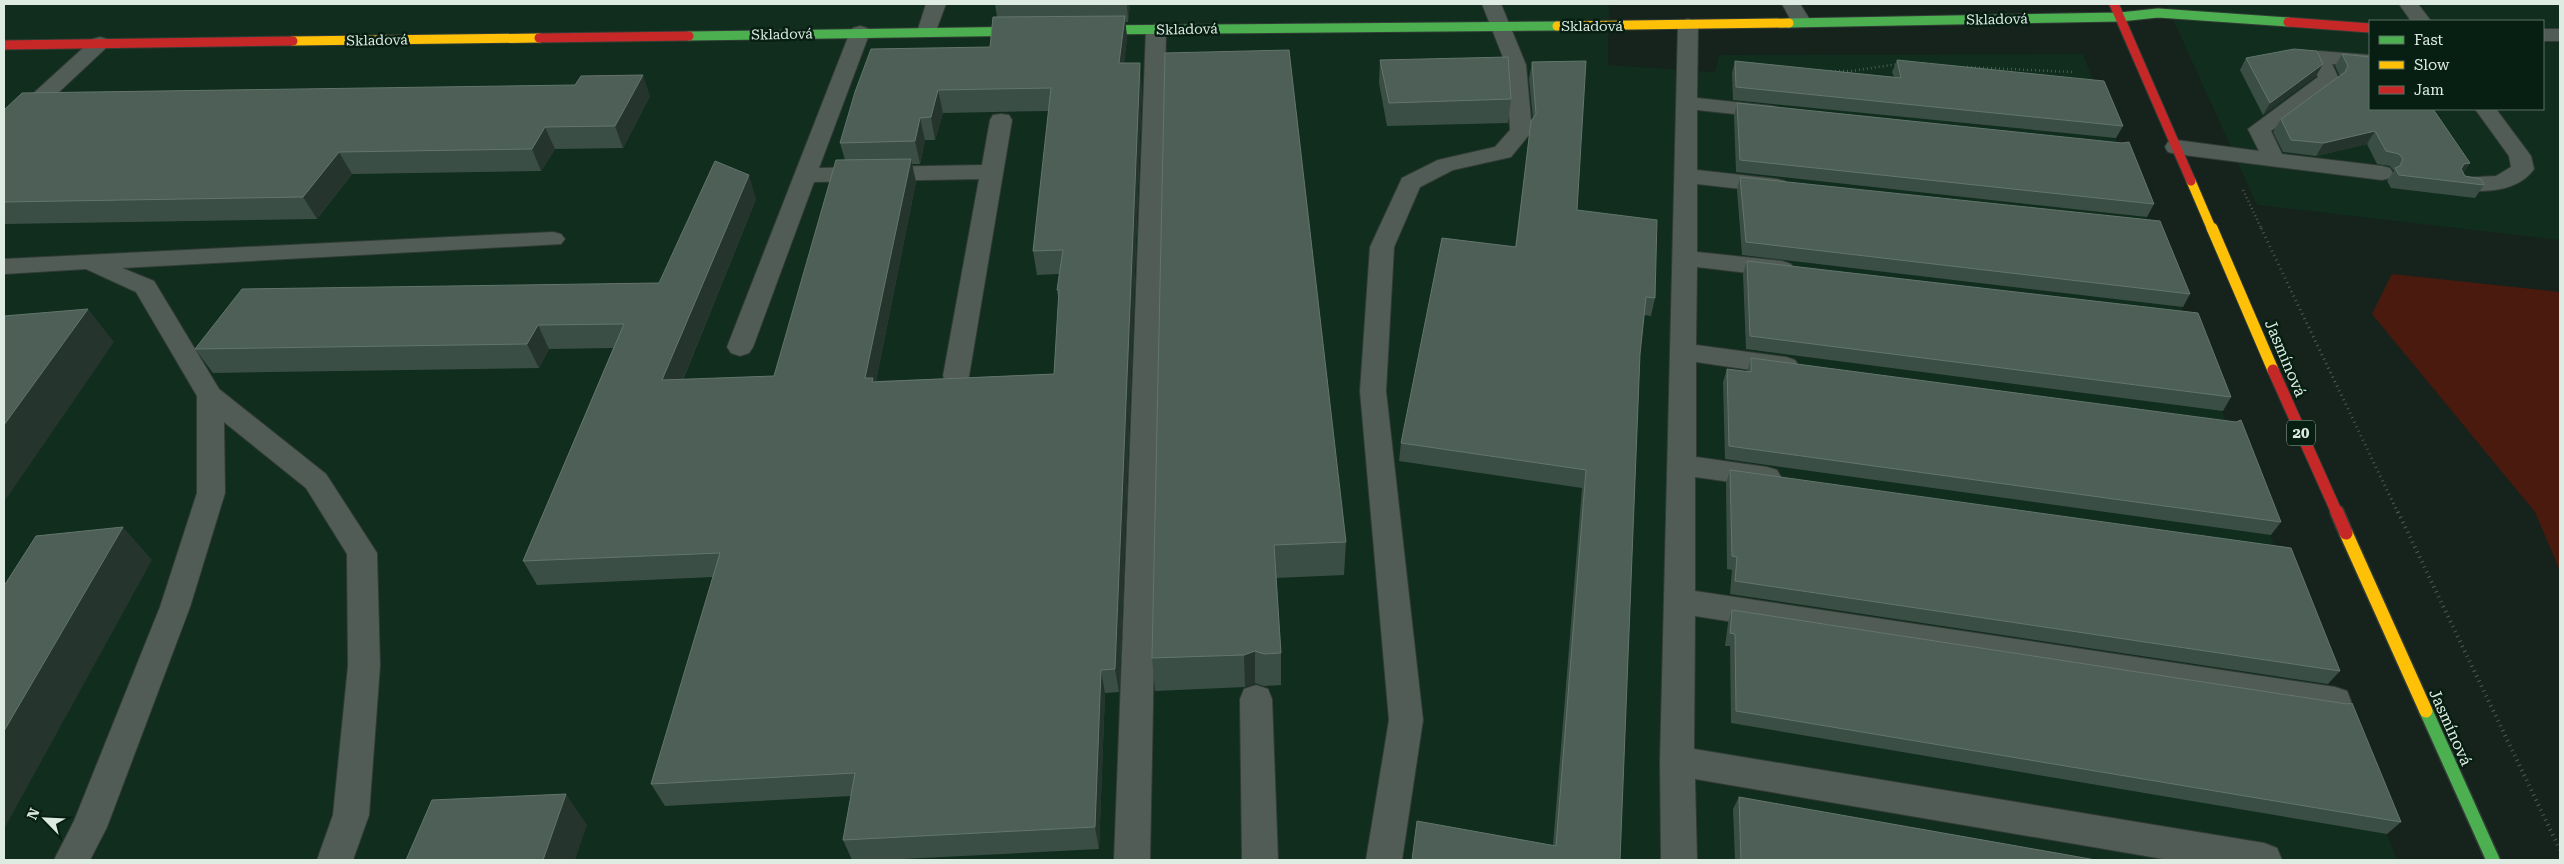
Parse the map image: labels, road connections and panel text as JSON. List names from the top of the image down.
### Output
{
  "streets": {
    "street": ["Skladová", "Jasmínová", "20"]
  },
  "crossings": [
    ["Skladová", "Jasmínová"]
  ],
  "legend": ["Fast", "Slow", "Jam"],
  "north": "top left"
}
